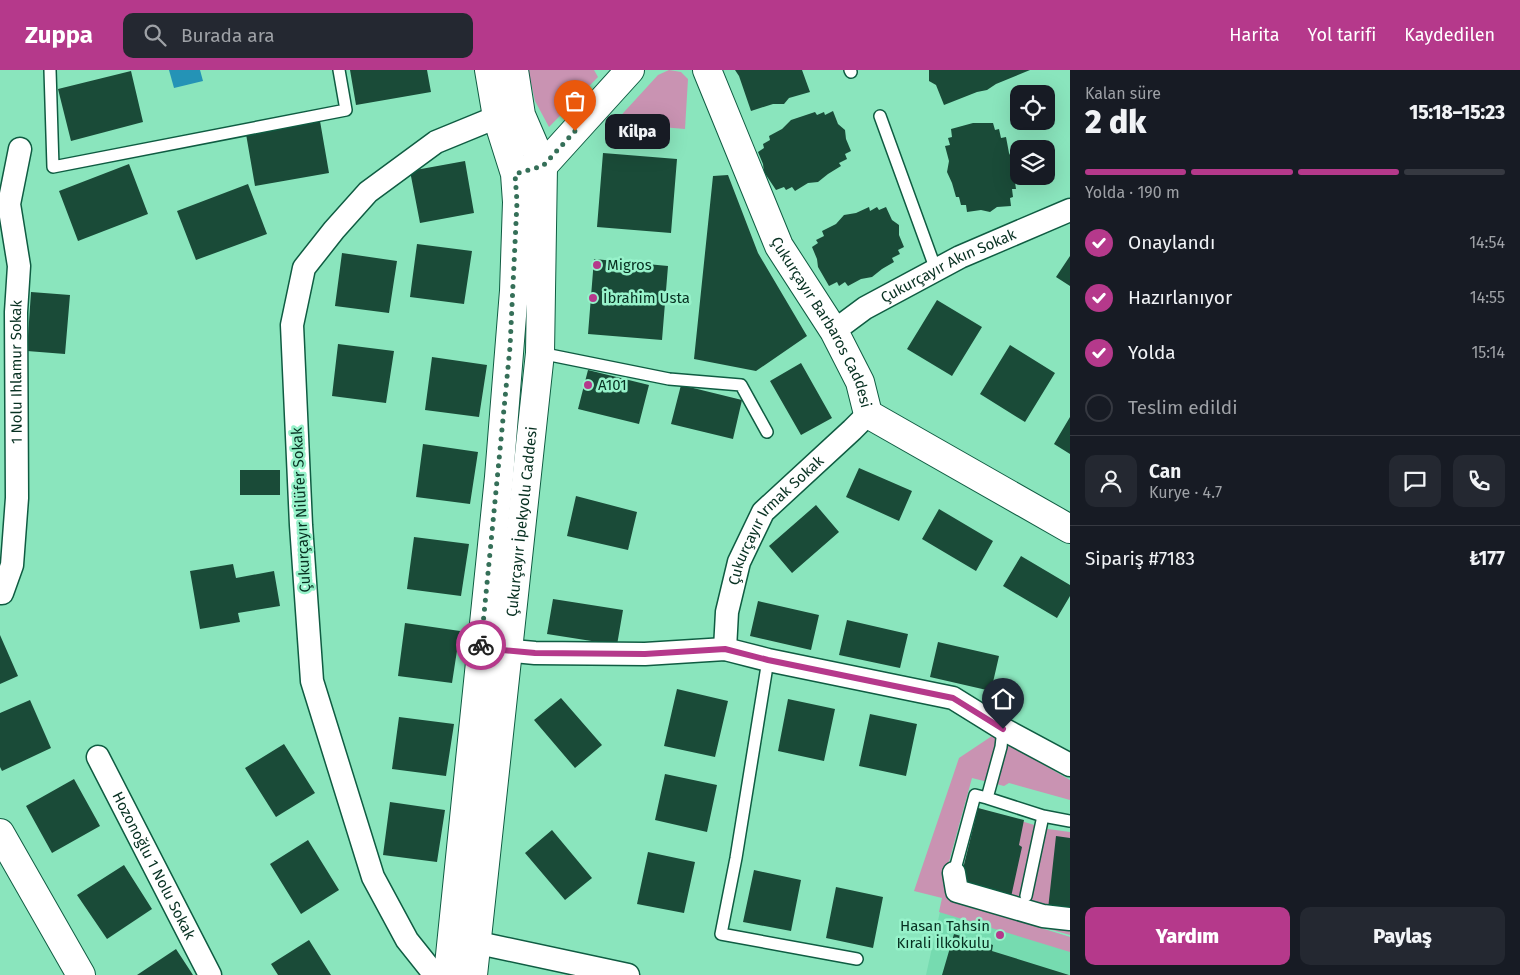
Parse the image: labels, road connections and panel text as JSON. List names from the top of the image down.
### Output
{
  "streets": {
    "street": [
      "Çukurçayır Akın Sokak",
      "Çukurçayır Barbaros Caddesi",
      "1 Nolu Ihlamur Sokak",
      "Çukurçayır Nilüfer Sokak",
      "Çukurçayır İpekyolu Caddesi",
      "Çukurçayır Irmak Sokak",
      "Hozonoğlu 1 Nolu Sokak"
    ]
  },
  "crossings": [
    ["Çukurçayır Akın Sokak", "Çukurçayır Barbaros Caddesi"],
    ["Çukurçayır Barbaros Caddesi", "Çukurçayır Irmak Sokak"],
    ["Çukurçayır Nilüfer Sokak", "Çukurçayır İpekyolu Caddesi"]
  ],
  "places": [
    "Kilpa",
    "Migros",
    "İbrahim Usta",
    "A101",
    "Hasan Tahsin Kırali İlkokulu"
  ],
  "page": {
    "header": "Zuppa",
    "search": "Burada ara",
    "nav": ["Harita", "Yol tarifi", "Kaydedilen"],
    "heading": ["2 dk", "Kalan süre", "15:18–15:23"],
    "panel": [
      "Can",
      "Kurye · 4.7",
      "Sipariş #7183",
      "₺177"
    ],
    "bubble": "Kilpa",
    "bar": "Yolda · 190 m",
    "list": [
      ["Onaylandı", "14:54"],
      ["Hazırlanıyor", "14:55"],
      ["Yolda", "15:14"],
      "Teslim edildi"
    ],
    "buttons": ["Yardım", "Paylaş"]
  }
}
